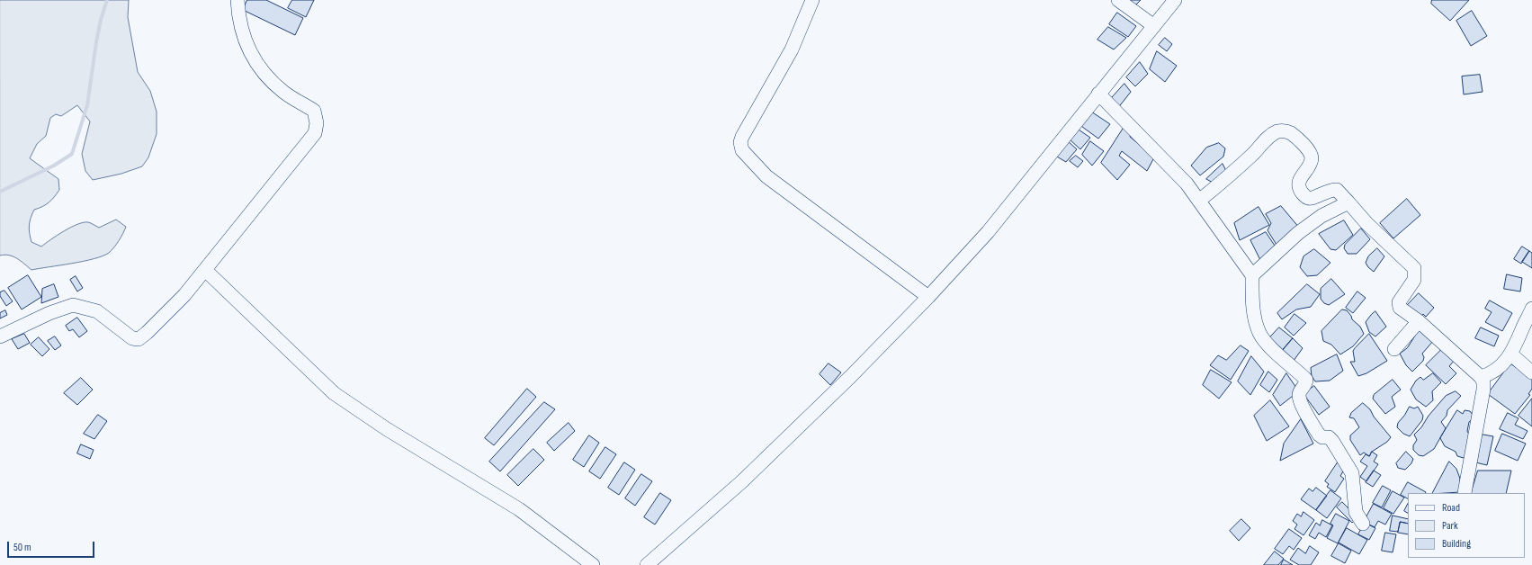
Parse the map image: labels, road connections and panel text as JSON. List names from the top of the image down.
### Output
{
  "legend": ["Road", "Park", "Building"],
  "scale_bar": "50 m"
}
